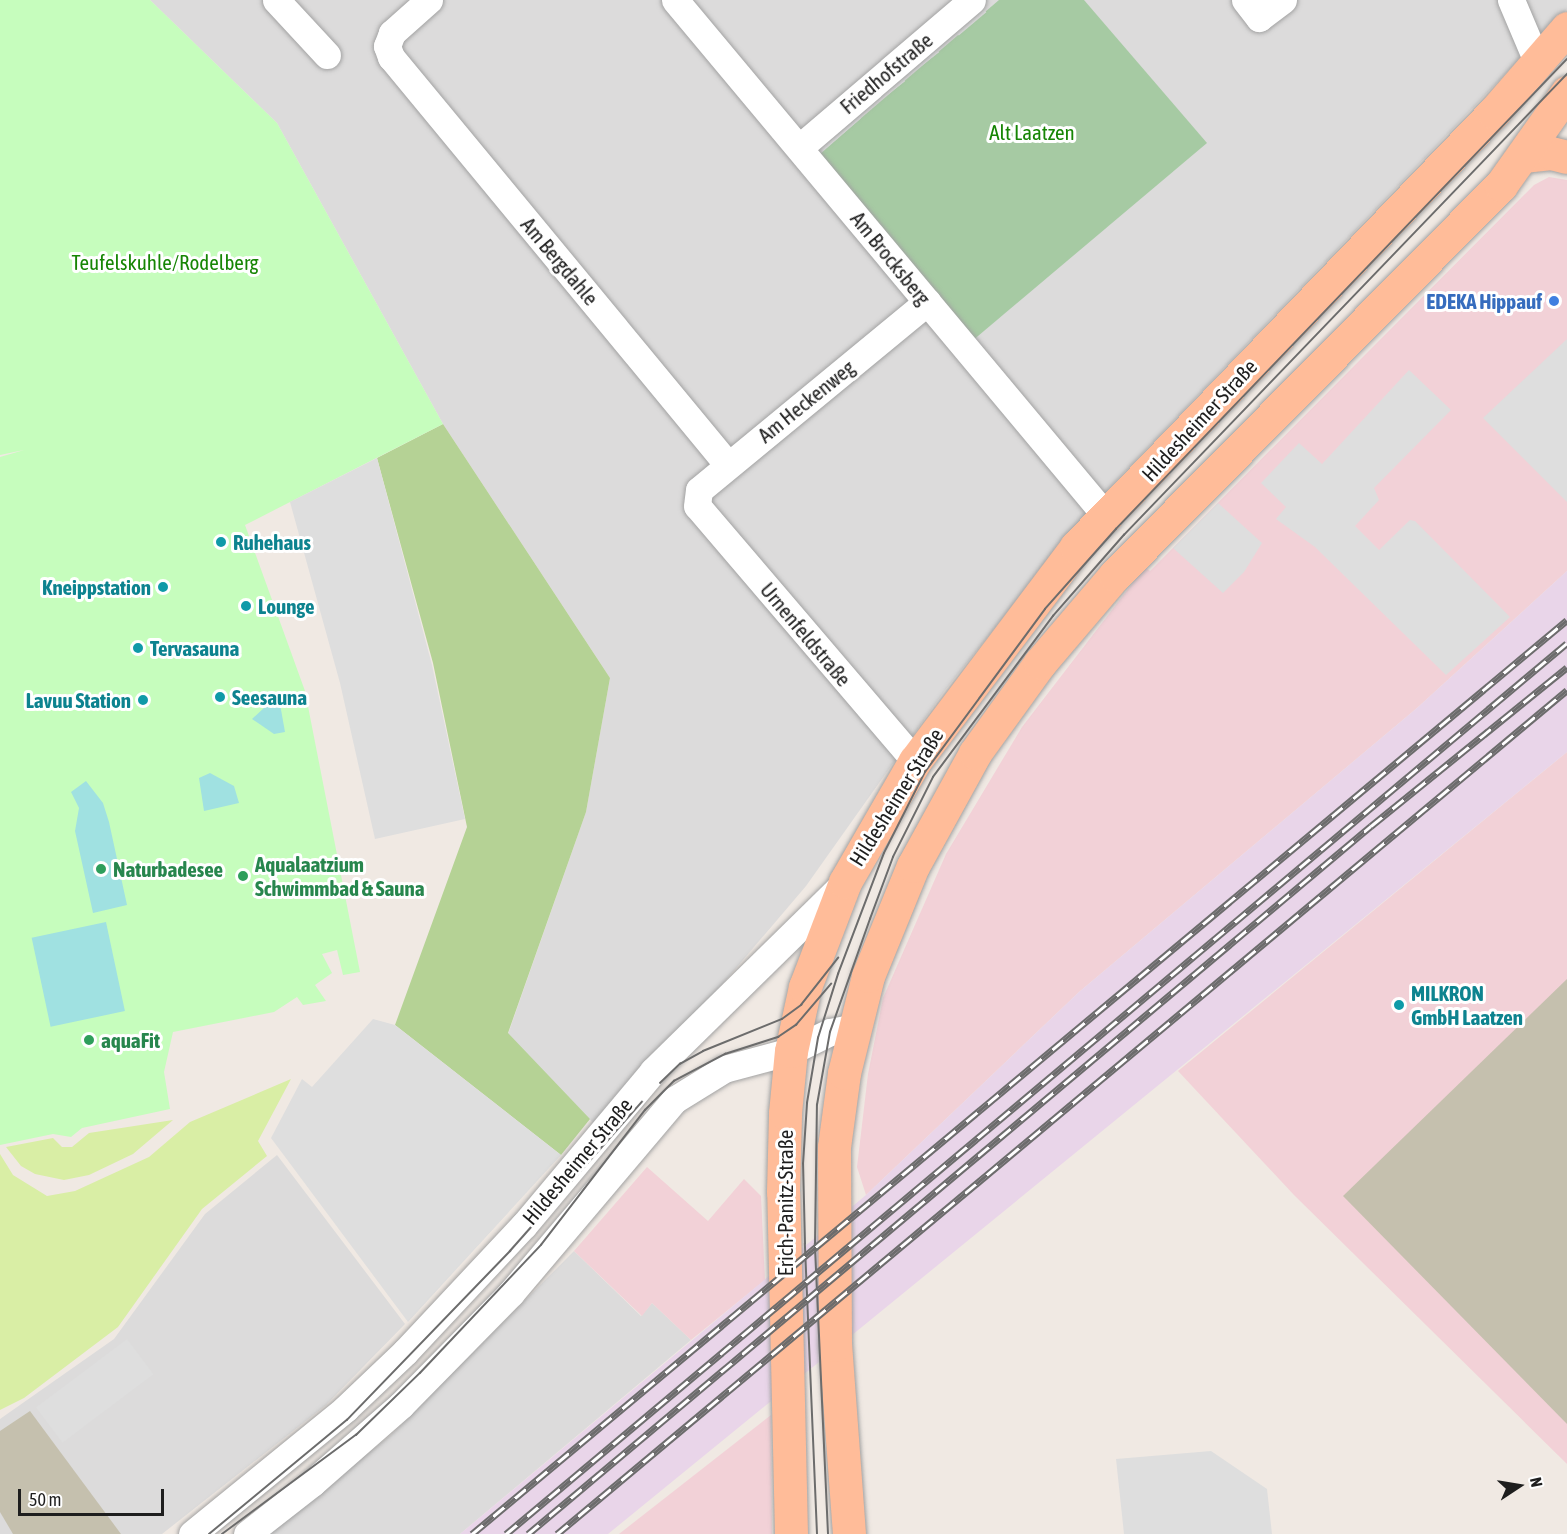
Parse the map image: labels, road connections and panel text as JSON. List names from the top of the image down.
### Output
{
  "streets": {
    "main road": ["Hildesheimer Straße", "Erich-Panitz-Straße"],
    "street": [
      "Friedhofstraße",
      "Am Brocksberg",
      "Am Bergdahle",
      "Am Heckenweg",
      "Urnenfeldstraße"
    ]
  },
  "crossings": [
    ["Friedhofstraße", "Am Brocksberg"],
    ["Am Brocksberg", "Am Heckenweg"],
    ["Am Brocksberg", "Hildesheimer Straße"],
    ["Am Bergdahle", "Am Heckenweg"],
    ["Am Heckenweg", "Urnenfeldstraße"],
    ["Hildesheimer Straße", "Urnenfeldstraße"],
    ["Hildesheimer Straße", "Erich-Panitz-Straße"]
  ],
  "parks": ["Alt Laatzen", "Teufelskuhle/Rodelberg"],
  "places": [
    "EDEKA Hippauf",
    "Ruhehaus",
    "Kneippstation",
    "Lounge",
    "Tervasauna",
    "Seesauna",
    "Lavuu Station",
    "Naturbadesee",
    "Aqualaatzium Schwimmbad & Sauna",
    "MILKRON GmbH Laatzen",
    "aquaFit"
  ],
  "scale_bar": "50 m",
  "north": "right"
}
